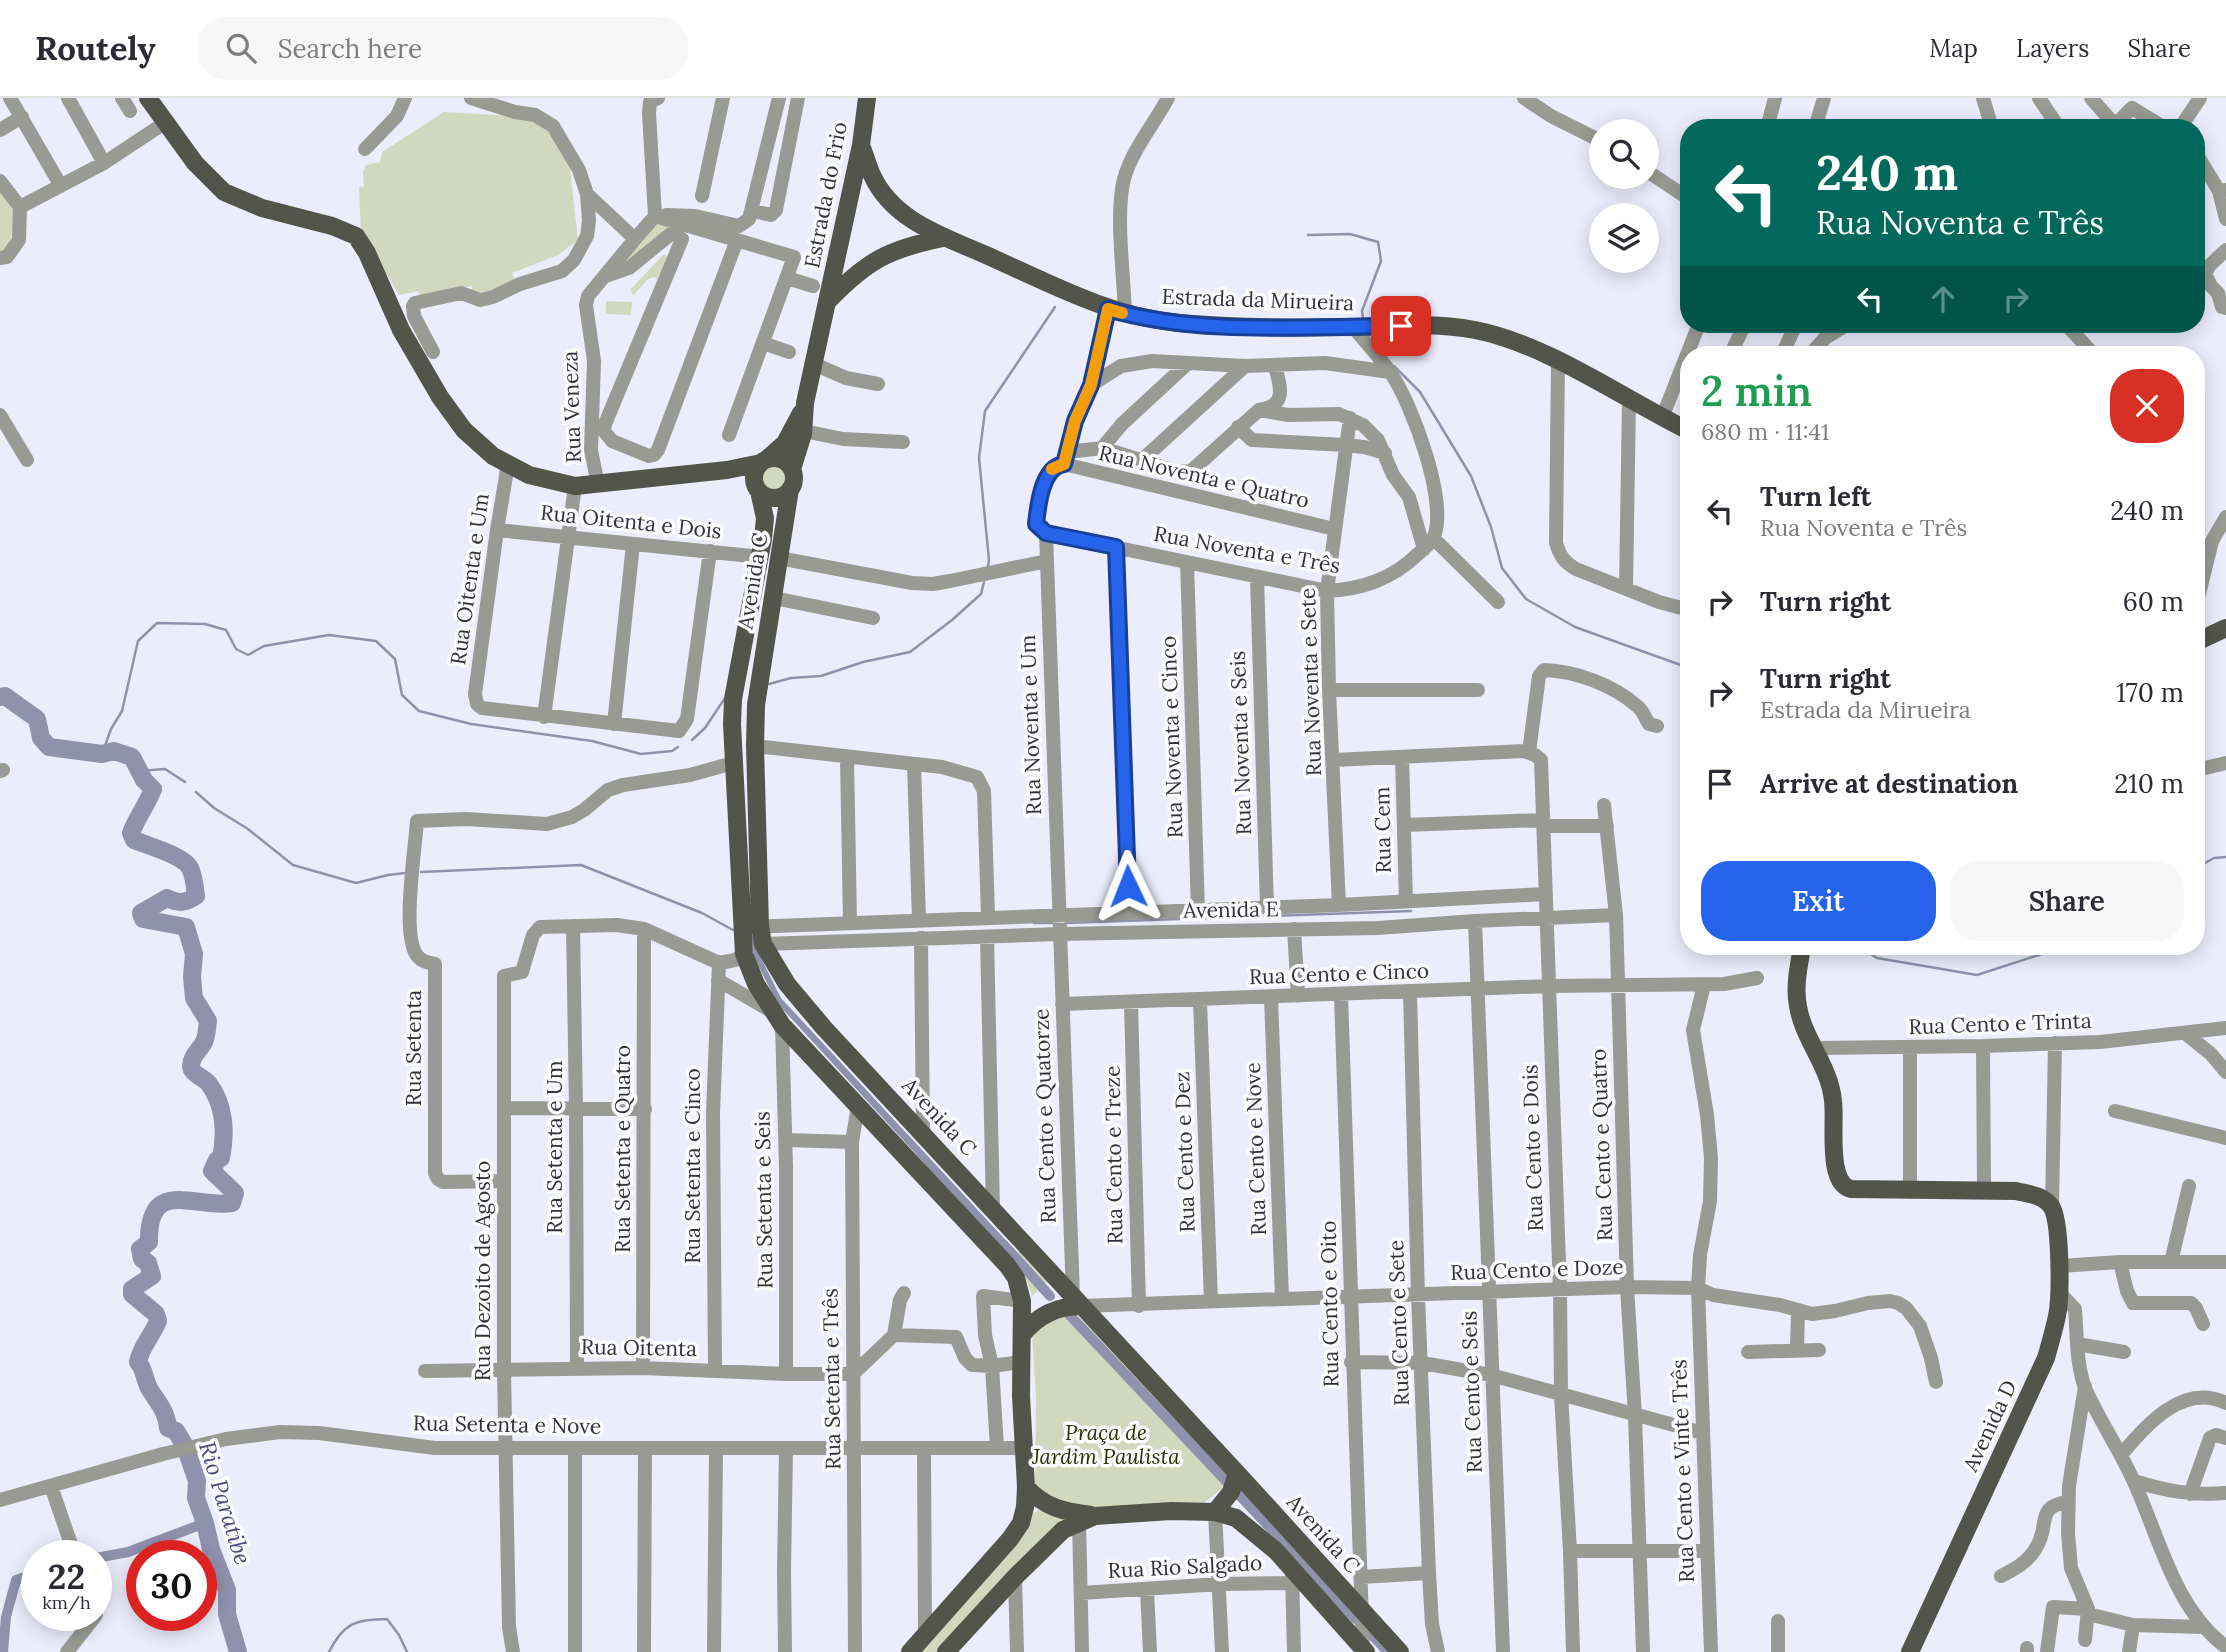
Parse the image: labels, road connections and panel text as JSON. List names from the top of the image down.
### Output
{
  "streets": {
    "main road": [
      "Estrada do Frio",
      "Estrada da Mirueira",
      "Avenida C",
      "Avenida D"
    ],
    "street": [
      "Rua Veneza",
      "Rua Noventa e Quatro",
      "Rua Oitenta e Dois",
      "Rua Noventa e Três",
      "Rua Oitenta e Um",
      "Rua Noventa e Sete",
      "Rua Noventa e Um",
      "Rua Noventa e Cinco",
      "Rua Noventa e Seis",
      "Rua Cem",
      "Avenida E",
      "Rua Cento e Cinco",
      "Rua Cento e Trinta",
      "Rua Setenta",
      "Rua Cento e Quatorze",
      "Rua Cento e Quatro",
      "Rua Setenta e Um",
      "Rua Cento e Dois",
      "Rua Setenta e Quatro",
      "Rua Cento e Nove",
      "Rua Cento e Dez",
      "Rua Cento e Treze",
      "Rua Setenta e Cinco",
      "Rua Setenta e Seis",
      "Rua Cento e Doze",
      "Rua Dezoito de Agosto",
      "Rua Cento e Oito",
      "Rua Cento e Sete",
      "Rua Oitenta",
      "Rua Setenta e Três",
      "Rua Cento e Seis",
      "Rua Setenta e Nove",
      "Rua Cento e Vinte Três",
      "Rua Rio Salgado"
    ]
  },
  "crossings": [
    ["Estrada do Frio", "Estrada da Mirueira"],
    ["Rua Noventa e Quatro", "Rua Noventa e Sete"],
    ["Rua Oitenta e Dois", "Rua Oitenta e Um"],
    ["Rua Oitenta e Dois", "Avenida C"],
    ["Rua Noventa e Três", "Rua Noventa e Sete"],
    ["Rua Noventa e Três", "Rua Noventa e Um"],
    ["Rua Noventa e Três", "Rua Noventa e Cinco"],
    ["Rua Noventa e Três", "Rua Noventa e Seis"],
    ["Avenida C", "Avenida E"],
    ["Avenida C", "Rua Setenta"],
    ["Avenida C", "Rua Cento e Quatorze"],
    ["Avenida C", "Rua Setenta e Seis"],
    ["Avenida C", "Rua Cento e Doze"],
    ["Avenida C", "Rua Cento e Oito"],
    ["Avenida C", "Rua Setenta e Três"],
    ["Rua Noventa e Sete", "Avenida E"],
    ["Rua Noventa e Um", "Avenida E"],
    ["Rua Noventa e Um", "Rua Cento e Quatorze"],
    ["Rua Noventa e Cinco", "Avenida E"],
    ["Rua Noventa e Seis", "Avenida E"],
    ["Rua Cem", "Avenida E"],
    ["Avenida E", "Rua Cento e Quatorze"],
    ["Avenida E", "Rua Cento e Quatro"],
    ["Avenida E", "Rua Cento e Dois"],
    ["Avenida E", "Rua Cento e Seis"],
    ["Rua Cento e Cinco", "Rua Cento e Quatorze"],
    ["Rua Cento e Cinco", "Rua Cento e Quatro"],
    ["Rua Cento e Cinco", "Rua Cento e Dois"],
    ["Rua Cento e Cinco", "Rua Cento e Nove"],
    ["Rua Cento e Cinco", "Rua Cento e Dez"],
    ["Rua Cento e Cinco", "Rua Cento e Treze"],
    ["Rua Cento e Cinco", "Rua Cento e Oito"],
    ["Rua Cento e Cinco", "Rua Cento e Sete"],
    ["Rua Cento e Cinco", "Rua Cento e Seis"],
    ["Rua Cento e Cinco", "Rua Cento e Vinte Três"],
    ["Rua Setenta", "Rua Dezoito de Agosto"],
    ["Rua Cento e Quatorze", "Rua Cento e Doze"],
    ["Rua Cento e Quatro", "Rua Cento e Doze"],
    ["Rua Setenta e Um", "Rua Dezoito de Agosto"],
    ["Rua Setenta e Um", "Rua Oitenta"],
    ["Rua Cento e Dois", "Rua Cento e Doze"],
    ["Rua Setenta e Quatro", "Rua Oitenta"],
    ["Rua Cento e Nove", "Rua Cento e Doze"],
    ["Rua Cento e Dez", "Rua Cento e Doze"],
    ["Rua Cento e Treze", "Rua Cento e Doze"],
    ["Rua Setenta e Cinco", "Rua Oitenta"],
    ["Rua Setenta e Seis", "Rua Oitenta"],
    ["Rua Cento e Doze", "Rua Cento e Oito"],
    ["Rua Cento e Doze", "Rua Cento e Sete"],
    ["Rua Cento e Doze", "Rua Cento e Seis"],
    ["Rua Cento e Doze", "Rua Cento e Vinte Três"],
    ["Rua Dezoito de Agosto", "Rua Oitenta"],
    ["Rua Dezoito de Agosto", "Rua Setenta e Nove"],
    ["Rua Oitenta", "Rua Setenta e Três"],
    ["Rua Setenta e Três", "Rua Setenta e Nove"]
  ],
  "water": ["Rio Paratibe"],
  "parks": ["Praça de Jardim Paulista"],
  "page": {
    "header": "Routely",
    "search": "Search here",
    "nav": ["Map", "Layers", "Share"],
    "turn": ["240 m", "Rua Noventa e Três"],
    "heading": ["2 min", "680 m · 11:41"],
    "list": [
      {
        "name": "Turn left",
        "note": "Rua Noventa e Três",
        "value": "240 m"
      },
      {
        "name": "Turn right",
        "value": "60 m"
      },
      {
        "name": "Turn right",
        "note": "Estrada da Mirueira",
        "value": "170 m"
      },
      {
        "name": "Arrive at destination",
        "value": "210 m"
      }
    ],
    "buttons": ["Exit", "Share"],
    "speed": "22 km/h",
    "limit": "30"
  }
}
